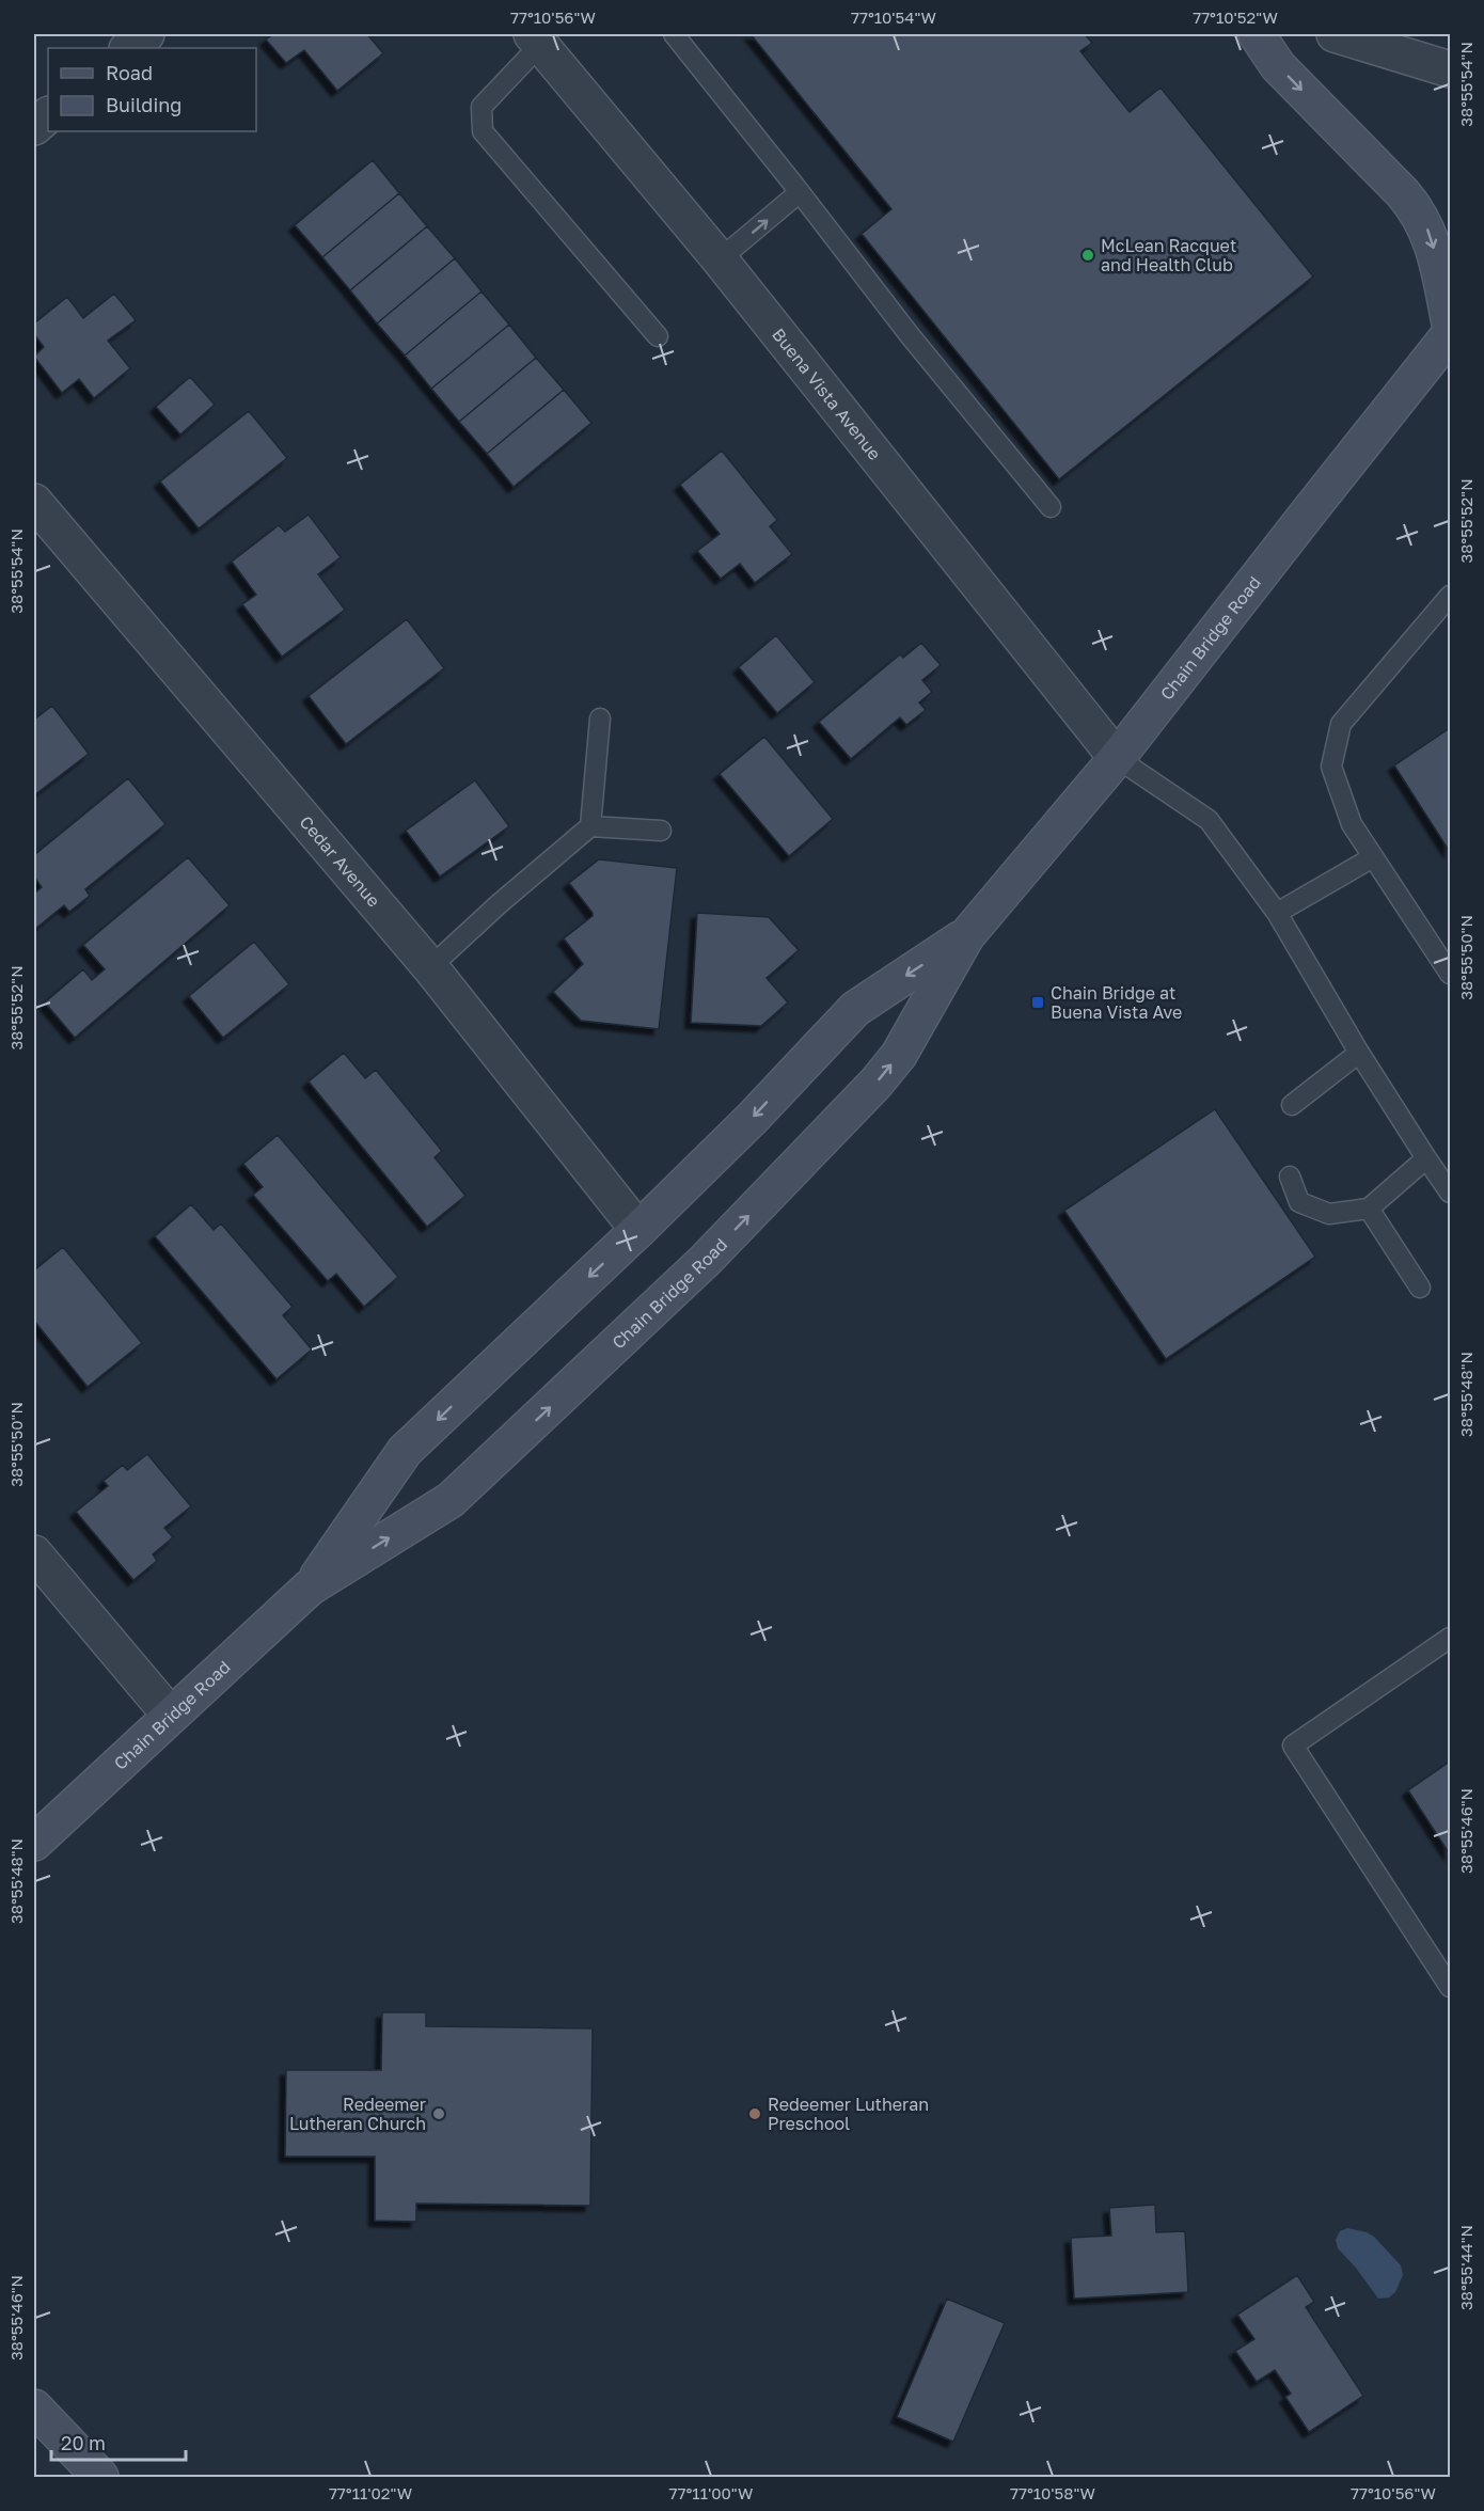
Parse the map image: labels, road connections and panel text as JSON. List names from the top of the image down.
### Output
{
  "streets": {
    "main road": ["Chain Bridge Road"],
    "street": ["Buena Vista Avenue", "Cedar Avenue"]
  },
  "crossings": [
    ["Buena Vista Avenue", "Chain Bridge Road"],
    ["Chain Bridge Road", "Cedar Avenue"]
  ],
  "places": {
    "other": ["McLean Racquet and Health Club", "Redeemer Lutheran Church", "Redeemer Lutheran Preschool"],
    "transit": ["Chain Bridge at Buena Vista Ave"]
  },
  "legend": ["Road", "Building"],
  "scale_bar": "20 m",
  "coordinates": [
    "77°10'56\"W",
    "77°10'54\"W",
    "77°10'52\"W",
    "38°55'54\"N",
    "38°55'52\"N",
    "38°55'50\"N",
    "38°55'48\"N",
    "38°55'46\"N",
    "38°55'44\"N",
    "77°11'02\"W",
    "77°11'00\"W",
    "77°10'58\"W"
  ]
}
